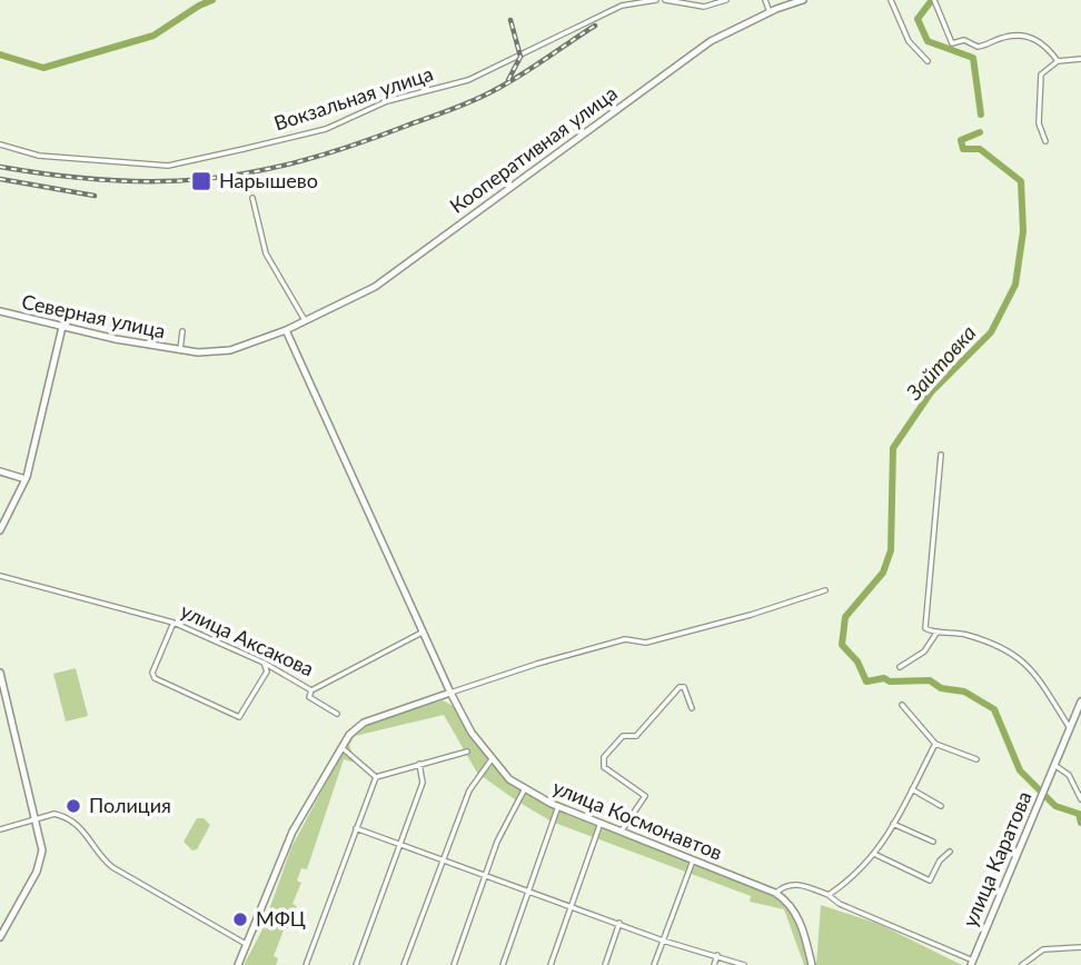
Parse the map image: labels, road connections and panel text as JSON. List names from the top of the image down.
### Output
{
  "streets": {
    "main road": [
      "Кооперативная улица",
      "Северная улица",
      "улица Космонавтов",
      "улица Каратова"
    ],
    "street": ["Вокзальная улица", "улица Аксакова"]
  },
  "crossings": [
    ["Кооперативная улица", "Северная улица"],
    ["Кооперативная улица", "улица Космонавтов"],
    ["Северная улица", "улица Космонавтов"],
    ["улица Аксакова", "улица Космонавтов"]
  ],
  "water": ["Зайтовка"],
  "places": {
    "transit": ["Нарышево"],
    "other": ["Полиция", "МФЦ"]
  }
}
